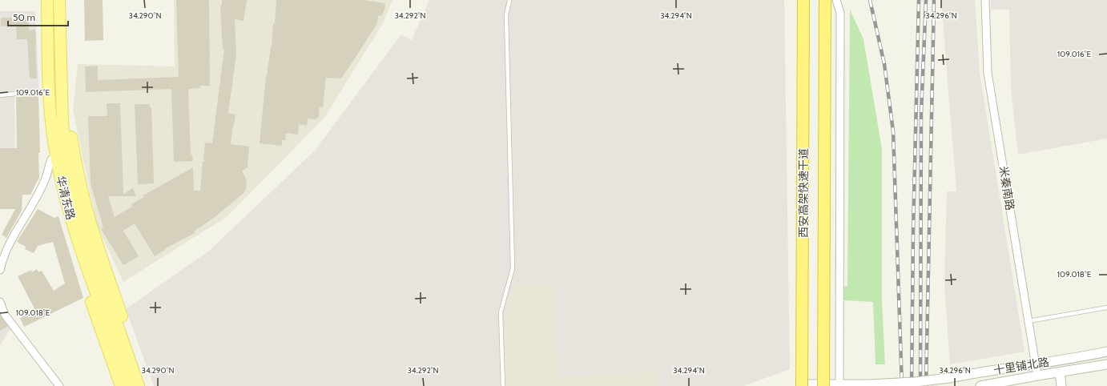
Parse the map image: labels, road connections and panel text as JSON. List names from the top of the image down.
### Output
{
  "streets": {
    "highway": ["西安高架快速干道"],
    "main road": ["华清东路"],
    "street": ["米秦南路", "十里铺北路"]
  },
  "crossings": [
    ["米秦南路", "十里铺北路"],
    ["西安高架快速干道", "十里铺北路"]
  ],
  "scale_bar": "50 m",
  "coordinates": [
    "34.290°N",
    "34.292°N",
    "34.294°N",
    "34.296°N",
    "109.016°E",
    "109.018°E"
  ]
}
